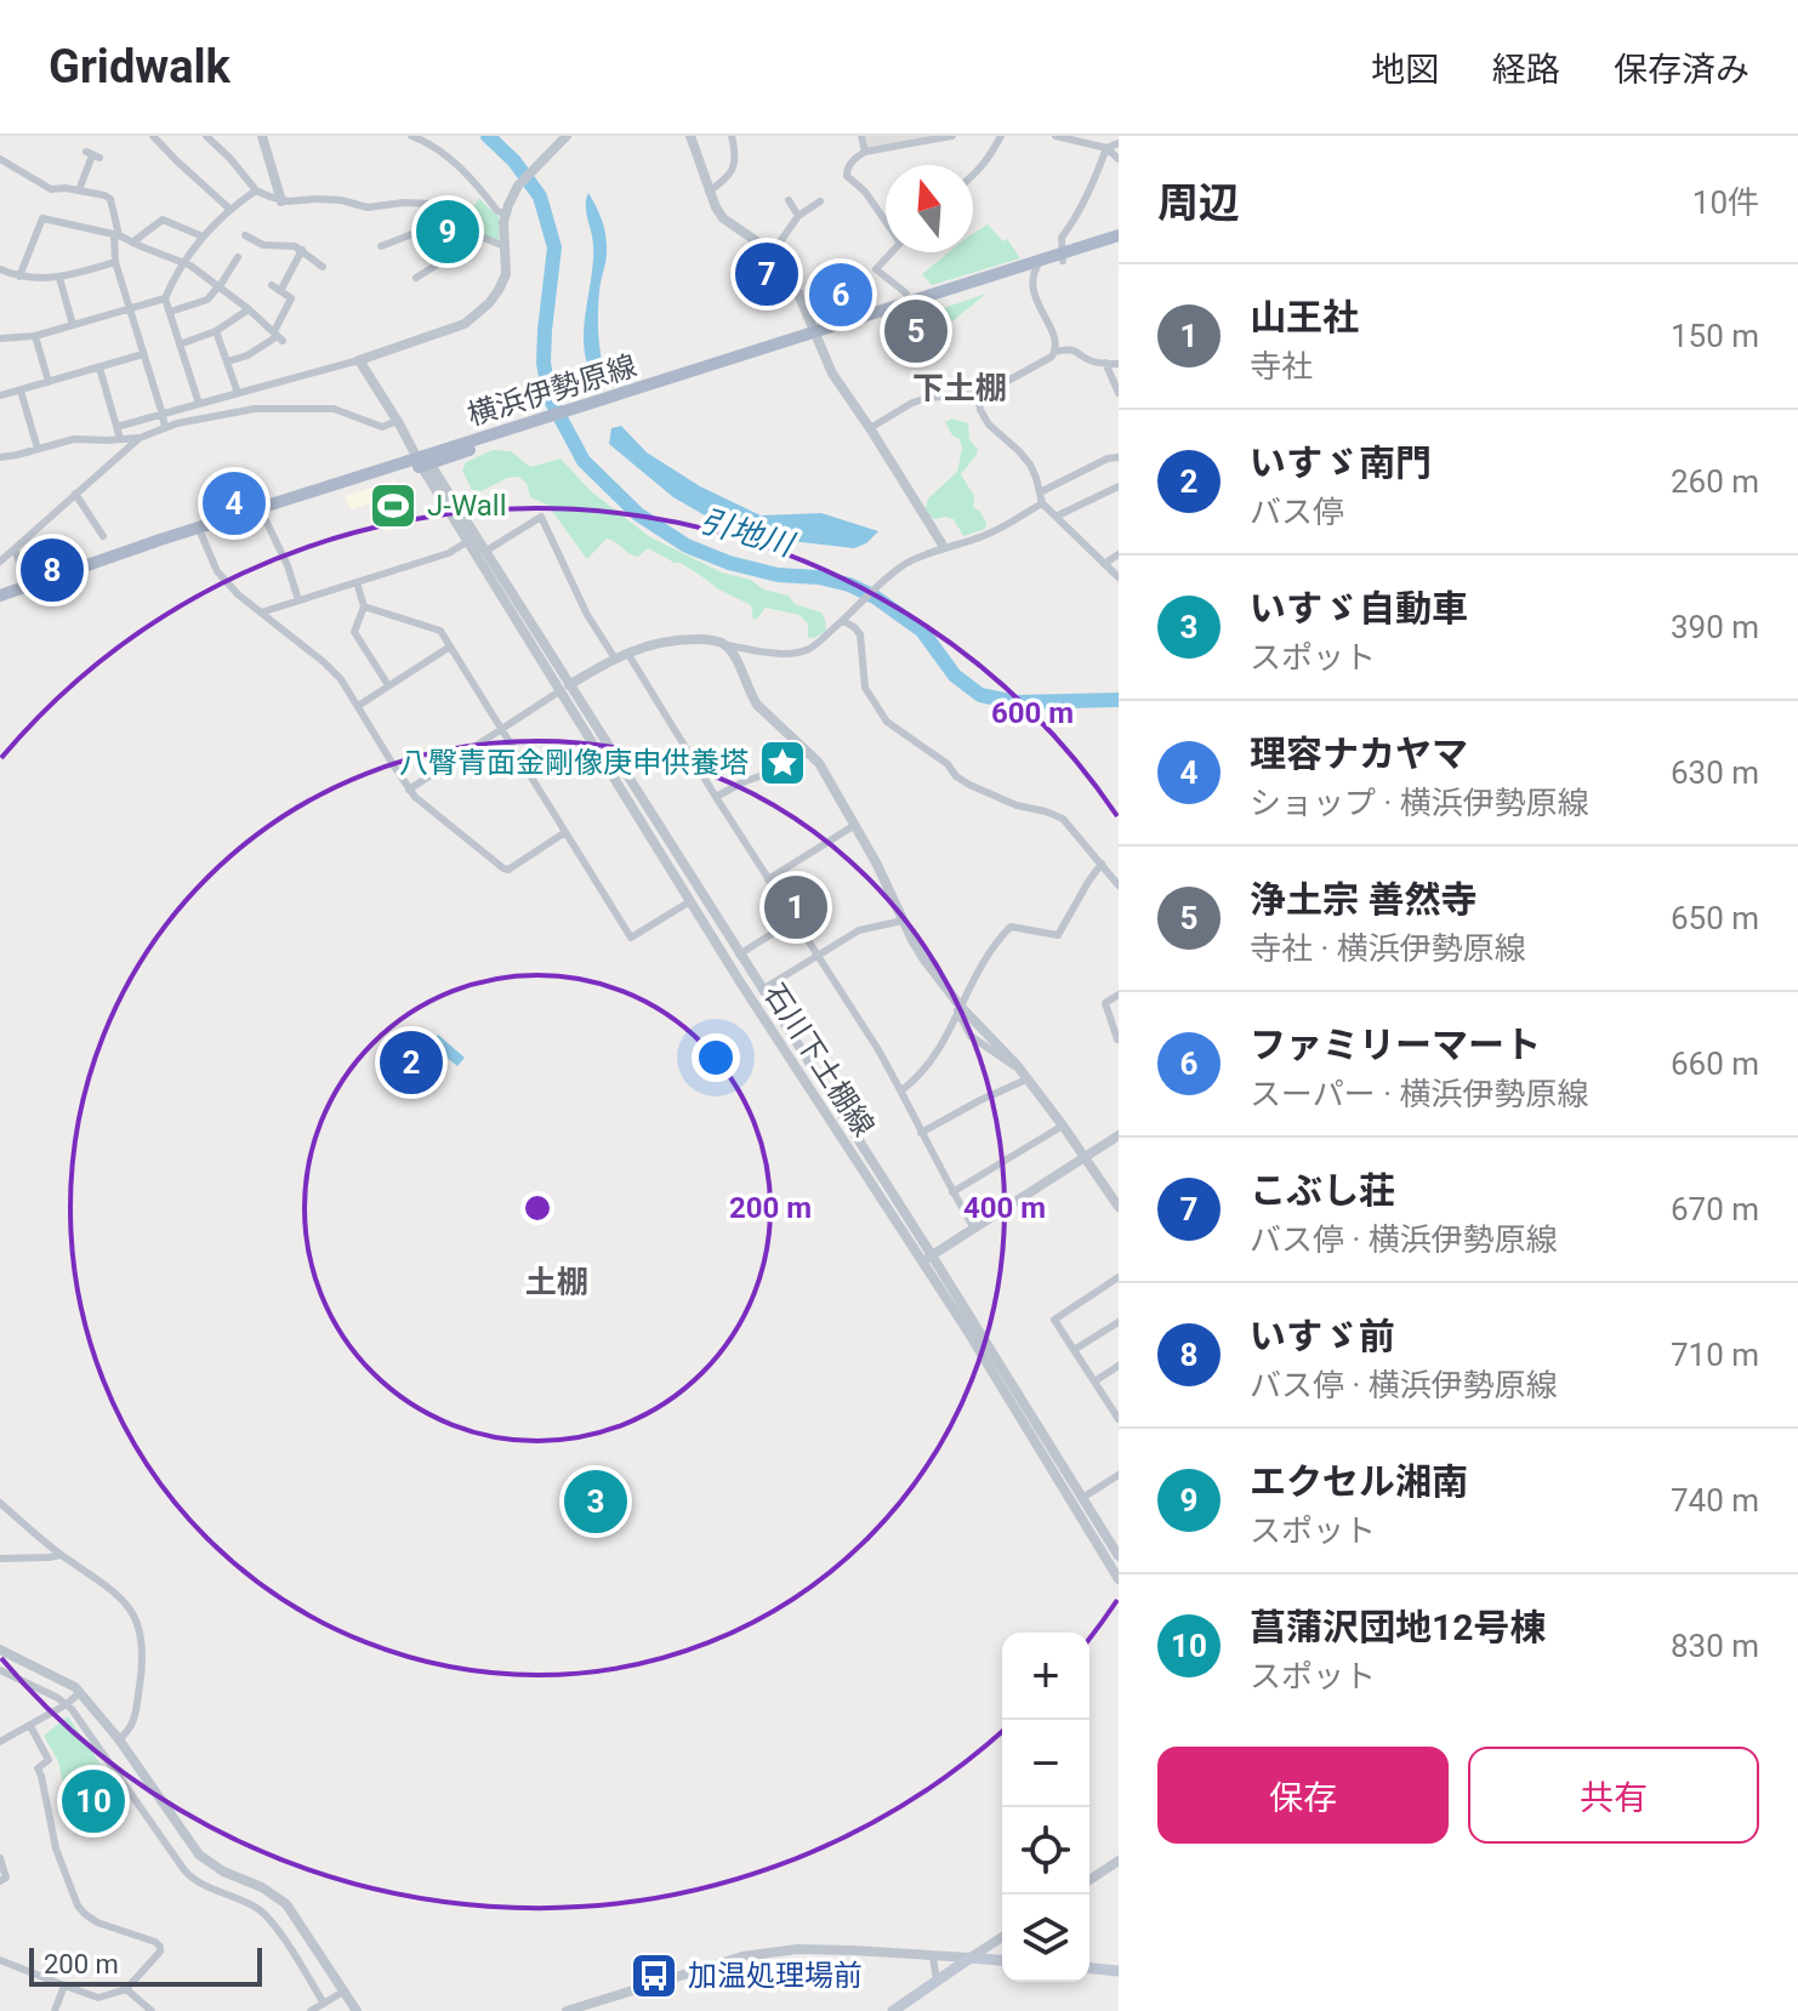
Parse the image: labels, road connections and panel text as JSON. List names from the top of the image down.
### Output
{
  "streets": {
    "main road": ["横浜伊勢原線"],
    "street": ["石川下土棚線"]
  },
  "crossings": [
    ["横浜伊勢原線", "石川下土棚線"]
  ],
  "districts": ["下土棚", "土棚"],
  "water": ["引地川"],
  "places": {
    "sports": ["J-Wall"],
    "place": ["八臀青面金剛像庚申供養塔"],
    "bus stop": ["加温処理場前"]
  },
  "scale_bar": "200 m",
  "north": "top",
  "page": {
    "header": "Gridwalk",
    "nav": ["地図", "経路", "保存済み"],
    "heading": ["周辺", "10件"],
    "pins": [
      "9",
      "7",
      "6",
      "5",
      "4",
      "8",
      "1",
      "2",
      "3",
      "10"
    ],
    "list": [
      {
        "mark": "1",
        "name": "山王社",
        "note": "寺社",
        "value": "150 m"
      },
      {
        "mark": "2",
        "name": "いすゞ南門",
        "note": "バス停",
        "value": "260 m"
      },
      {
        "mark": "3",
        "name": "いすゞ自動車",
        "note": "スポット",
        "value": "390 m"
      },
      {
        "mark": "4",
        "name": "理容ナカヤマ",
        "note": "ショップ · 横浜伊勢原線",
        "value": "630 m"
      },
      {
        "mark": "5",
        "name": "浄土宗 善然寺",
        "note": "寺社 · 横浜伊勢原線",
        "value": "650 m"
      },
      {
        "mark": "6",
        "name": "ファミリーマート",
        "note": "スーパー · 横浜伊勢原線",
        "value": "660 m"
      },
      {
        "mark": "7",
        "name": "こぶし荘",
        "note": "バス停 · 横浜伊勢原線",
        "value": "670 m"
      },
      {
        "mark": "8",
        "name": "いすゞ前",
        "note": "バス停 · 横浜伊勢原線",
        "value": "710 m"
      },
      {
        "mark": "9",
        "name": "エクセル湘南",
        "note": "スポット",
        "value": "740 m"
      },
      {
        "mark": "10",
        "name": "菖蒲沢団地12号棟",
        "note": "スポット",
        "value": "830 m"
      }
    ],
    "map_buttons": ["+", "−"],
    "buttons": ["保存", "共有"],
    "scale": "200 m"
  },
  "rings": ["600 m", "200 m", "400 m"]
}
